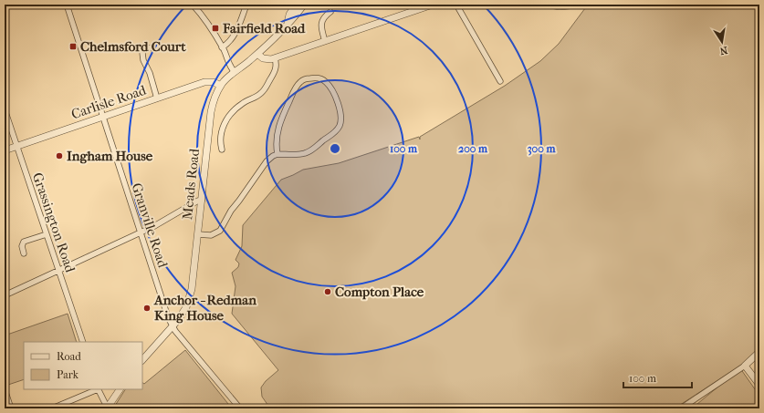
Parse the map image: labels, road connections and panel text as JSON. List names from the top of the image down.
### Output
{
  "streets": {
    "street": [
      "Carlisle Road",
      "Meads Road",
      "Grassington Road",
      "Granville Road"
    ]
  },
  "crossings": [
    ["Carlisle Road", "Meads Road"],
    ["Carlisle Road", "Grassington Road"],
    ["Carlisle Road", "Granville Road"],
    ["Meads Road", "Granville Road"]
  ],
  "places": {
    "transit": ["Fairfield Road", "Chelmsford Court"],
    "other": ["Ingham House", "Compton Place", "Anchor - Redman King House"]
  },
  "legend": ["Road", "Park"],
  "scale_bar": "100 m",
  "north": "bottom",
  "rings": ["100 m", "200 m", "300 m"]
}
